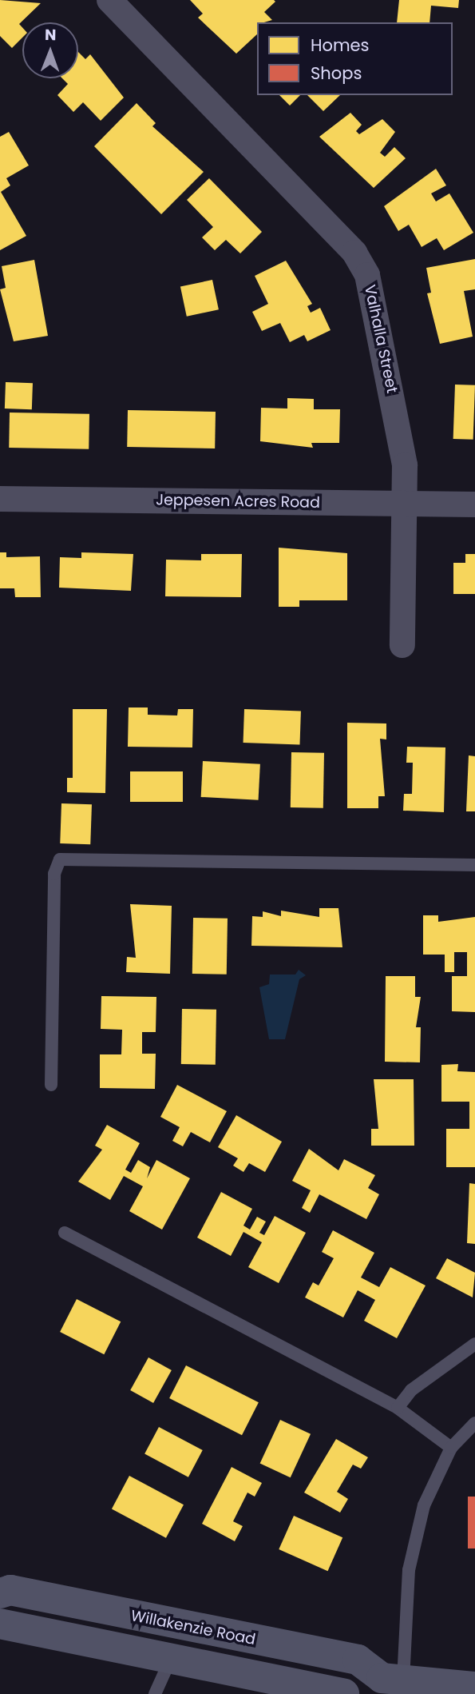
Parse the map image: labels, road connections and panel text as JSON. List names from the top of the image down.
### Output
{
  "streets": {
    "street": ["Valhalla Street", "Jeppesen Acres Road", "Willakenzie Road"]
  },
  "crossings": [
    ["Valhalla Street", "Jeppesen Acres Road"]
  ],
  "legend": ["Homes", "Shops"],
  "north": "top"
}
